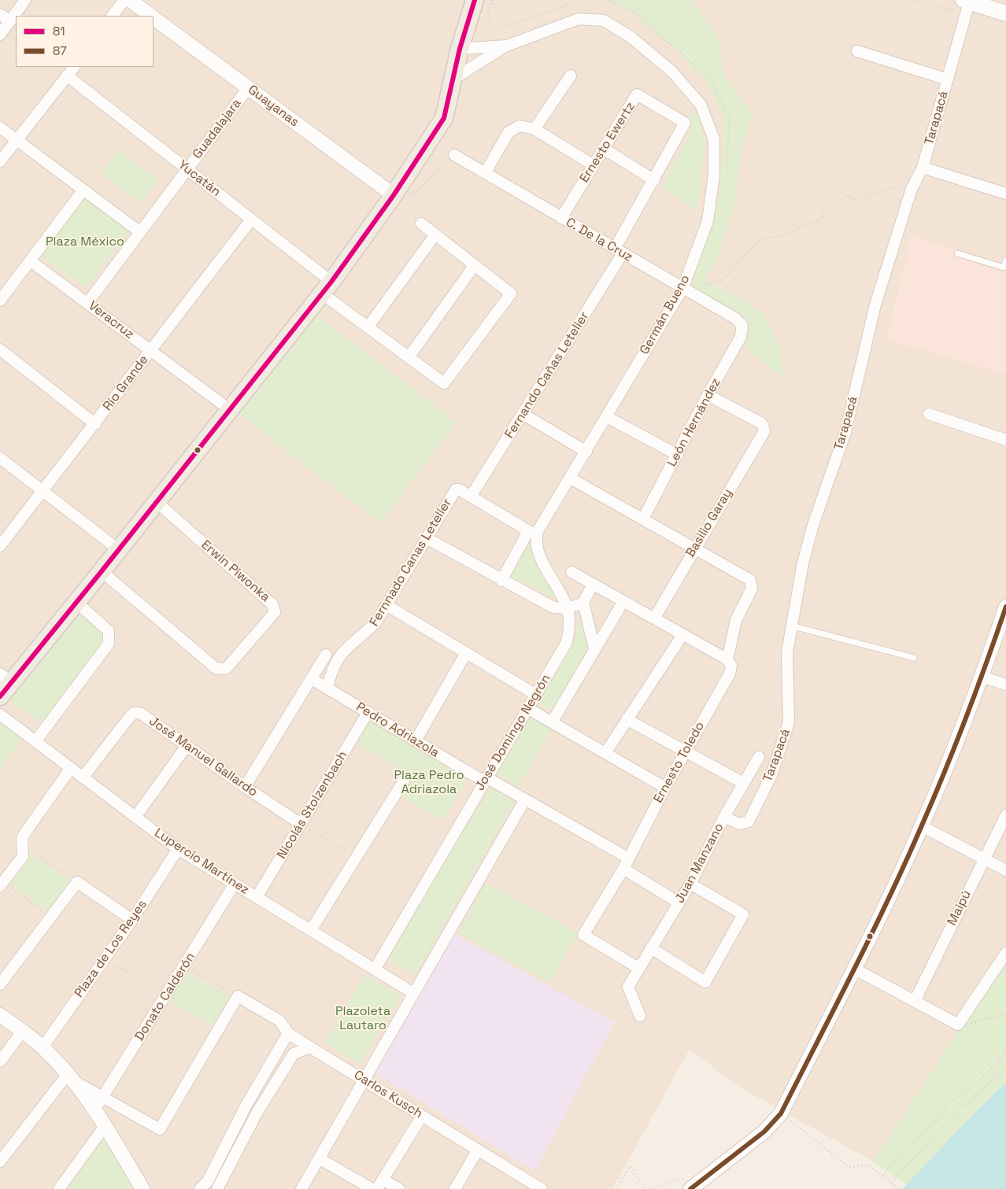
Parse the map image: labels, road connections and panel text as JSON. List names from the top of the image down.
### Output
{
  "streets": {
    "street": [
      "Guayanas",
      "Tarapacá",
      "Guadalajara",
      "Ernesto Ewertz",
      "Yucatán",
      "C. De la Cruz",
      "Germán Bueno",
      "Veracruz",
      "Fernando Cañas Letelier",
      "Río Grande",
      "León Hernández",
      "Basilio Garay",
      "Fernnado Canas Letelier",
      "Erwin Piwonka",
      "Pedro Adriazola",
      "José Domingo Negrón",
      "José Manuel Gallardo",
      "Ernesto Toledo",
      "Nicolás Stolzenbach",
      "Lupercio Martínez",
      "Juan Manzano",
      "Maipú",
      "Plaza de Los Reyes",
      "Donato Calderón",
      "Carlos Kusch"
    ]
  },
  "crossings": [
    ["Guayanas", "Guadalajara"],
    ["Tarapacá", "Juan Manzano"],
    ["Guadalajara", "Yucatán"],
    ["Guadalajara", "Veracruz"],
    ["Ernesto Ewertz", "C. De la Cruz"],
    ["Ernesto Ewertz", "Fernando Cañas Letelier"],
    ["Yucatán", "Río Grande"],
    ["C. De la Cruz", "Germán Bueno"],
    ["C. De la Cruz", "Fernando Cañas Letelier"],
    ["C. De la Cruz", "León Hernández"],
    ["Veracruz", "Río Grande"],
    ["Fernando Cañas Letelier", "Fernnado Canas Letelier"],
    ["León Hernández", "Basilio Garay"],
    ["Basilio Garay", "Ernesto Toledo"],
    ["Fernnado Canas Letelier", "Pedro Adriazola"],
    ["Pedro Adriazola", "José Domingo Negrón"],
    ["Pedro Adriazola", "Ernesto Toledo"],
    ["Pedro Adriazola", "Nicolás Stolzenbach"],
    ["José Domingo Negrón", "Lupercio Martínez"],
    ["José Manuel Gallardo", "Nicolás Stolzenbach"],
    ["José Manuel Gallardo", "Lupercio Martínez"],
    ["Ernesto Toledo", "Juan Manzano"],
    ["Nicolás Stolzenbach", "Lupercio Martínez"],
    ["Lupercio Martínez", "Plaza de Los Reyes"],
    ["Lupercio Martínez", "Donato Calderón"]
  ],
  "parks": ["Plaza México", "Plaza Pedro Adriazola", "Plazoleta Lautaro"],
  "lines": ["transit line 81", "transit line 87"],
  "legend": ["81", "87"]
}
